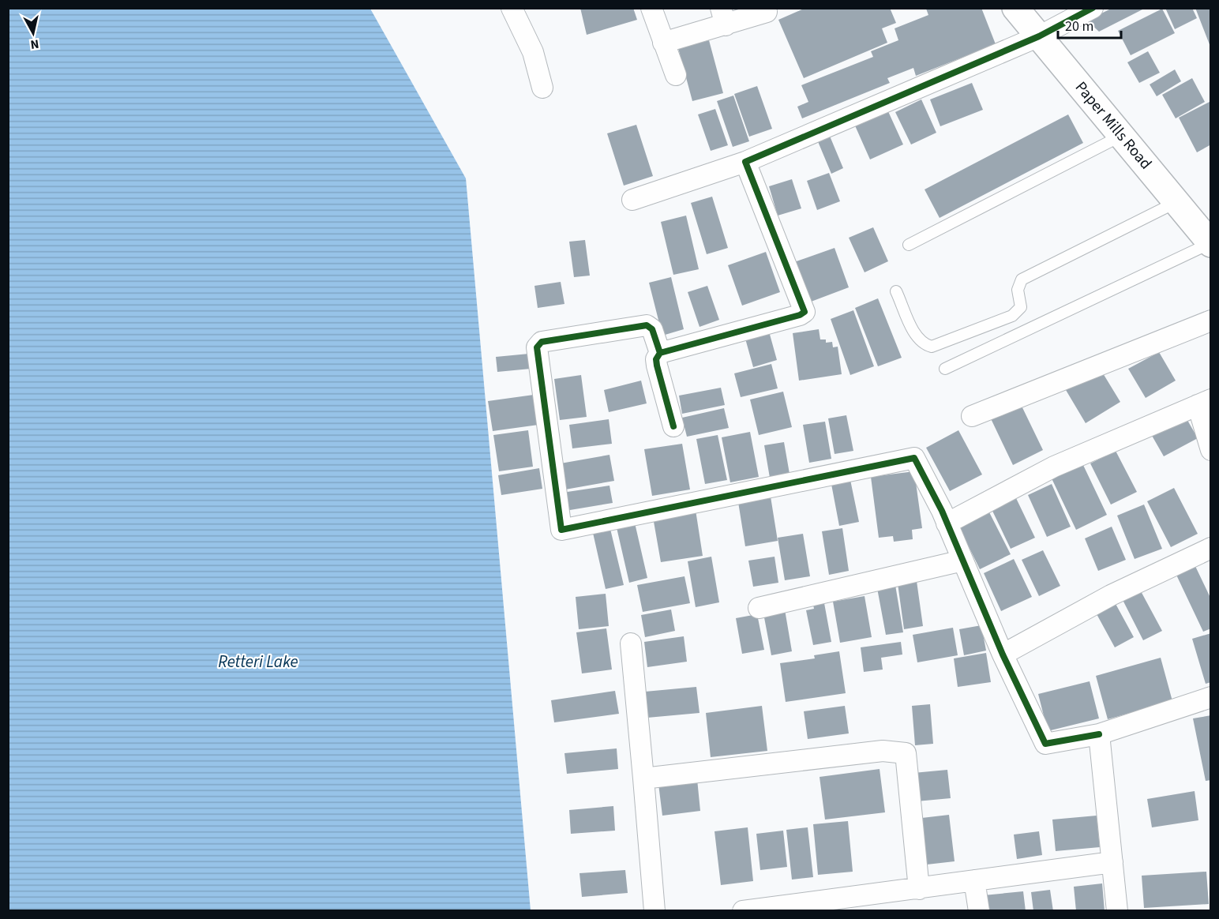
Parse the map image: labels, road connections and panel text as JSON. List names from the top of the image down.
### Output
{
  "streets": {
    "main road": ["Paper Mills Road"]
  },
  "water": ["Retteri Lake"],
  "scale_bar": "20 m",
  "north": "bottom"
}
